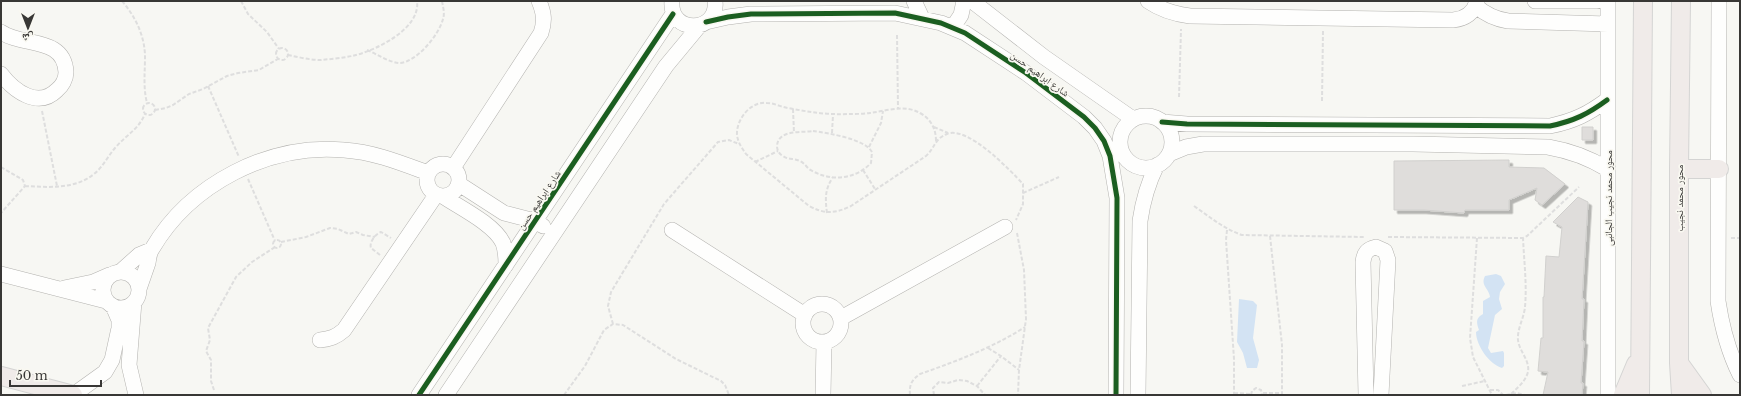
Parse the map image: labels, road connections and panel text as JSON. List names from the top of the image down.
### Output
{
  "streets": {
    "main road": ["محور محمد نجيب"],
    "street": ["شارع ابراهيم حسن", "محور محمد نجيب الجانبى"]
  },
  "scale_bar": "50 m",
  "north": "bottom"
}
